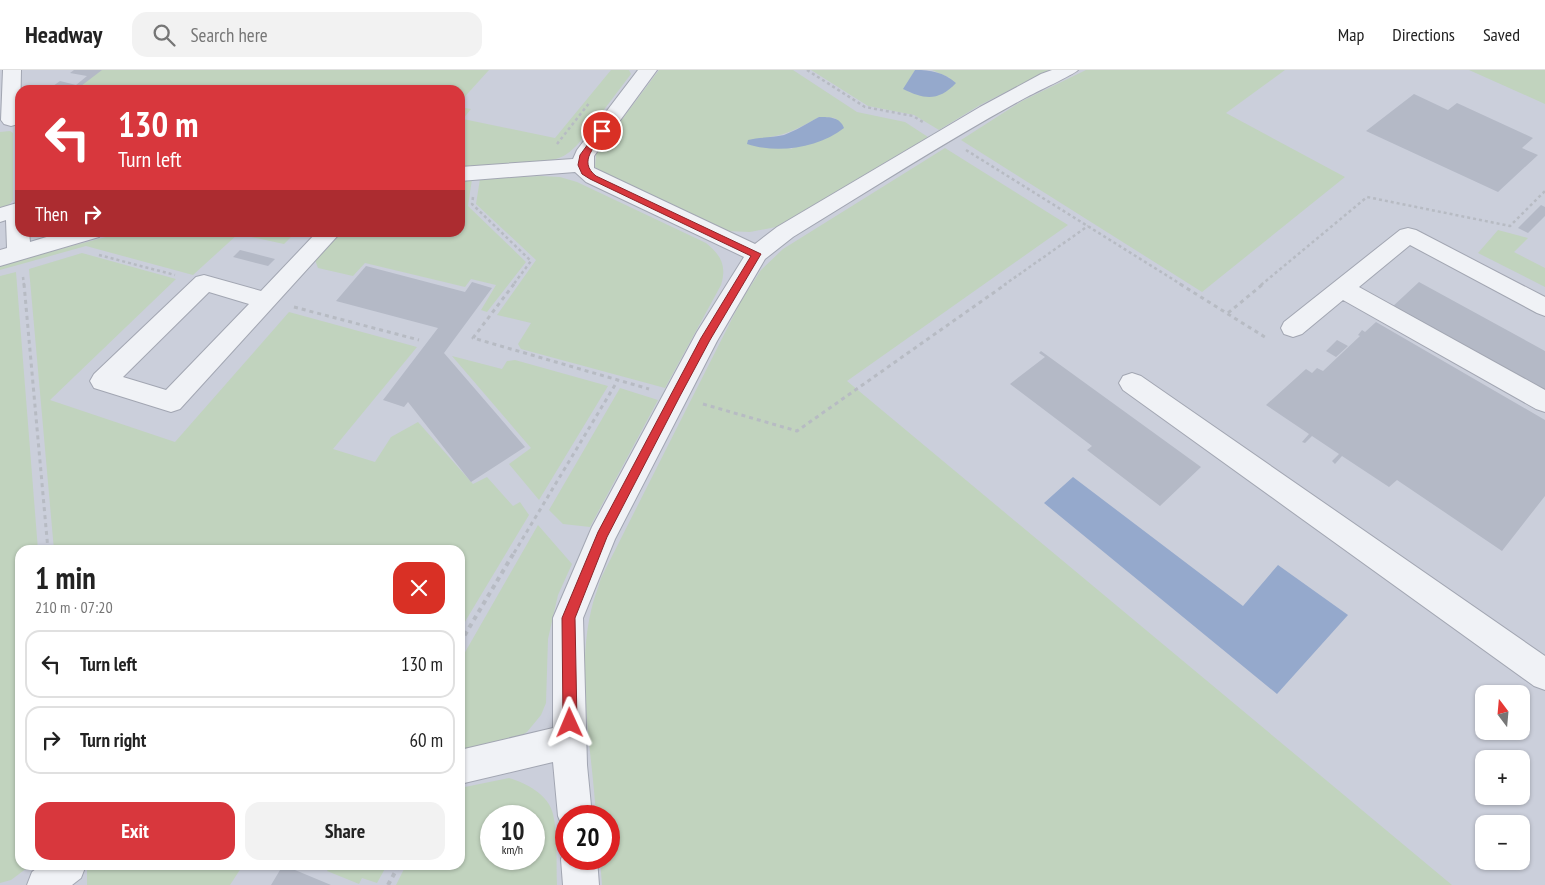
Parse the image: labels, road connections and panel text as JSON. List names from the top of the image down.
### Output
{
  "north": "top",
  "page": {
    "header": "Headway",
    "search": "Search here",
    "nav": ["Map", "Directions", "Saved"],
    "turn": ["130 m", "Turn left"],
    "then": "Then",
    "heading": ["1 min", "210 m · 07:20"],
    "list": [
      {
        "name": "Turn left",
        "value": "130 m"
      },
      {
        "name": "Turn right",
        "value": "60 m"
      }
    ],
    "map_buttons": ["+", "−"],
    "buttons": ["Exit", "Share"],
    "speed": "10 km/h",
    "limit": "20"
  }
}
